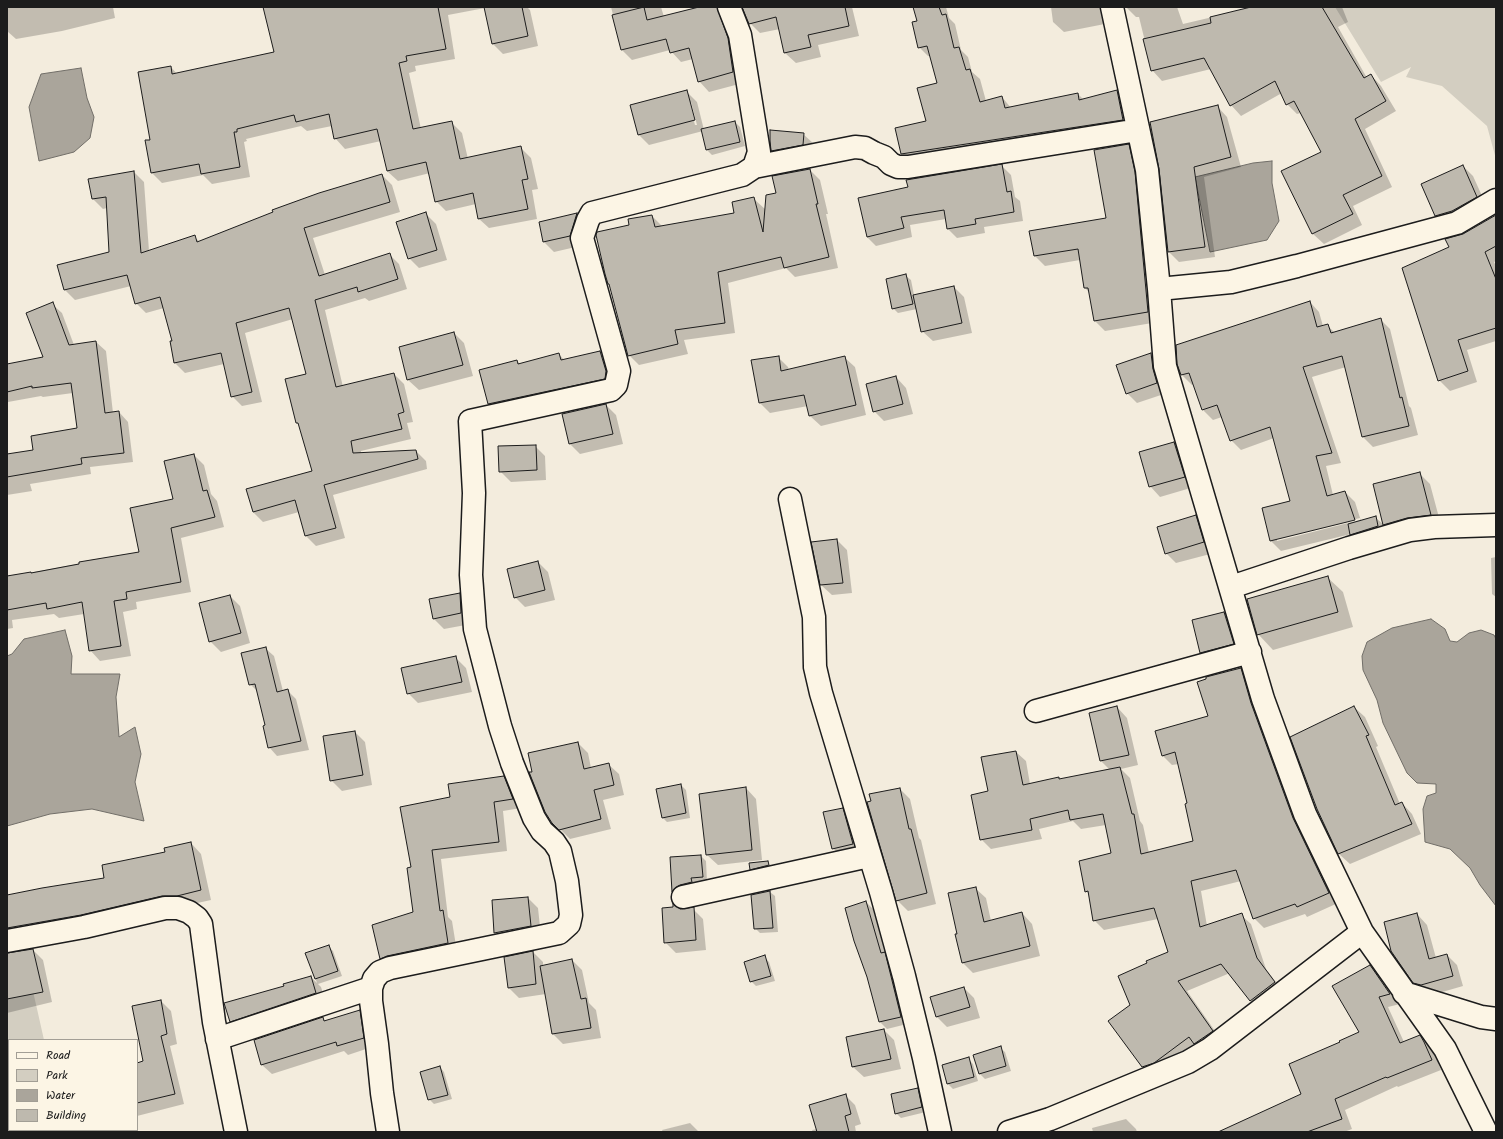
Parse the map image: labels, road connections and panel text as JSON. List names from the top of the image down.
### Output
{
  "legend": [
    "Road",
    "Park",
    "Water",
    "Building"
  ]
}
